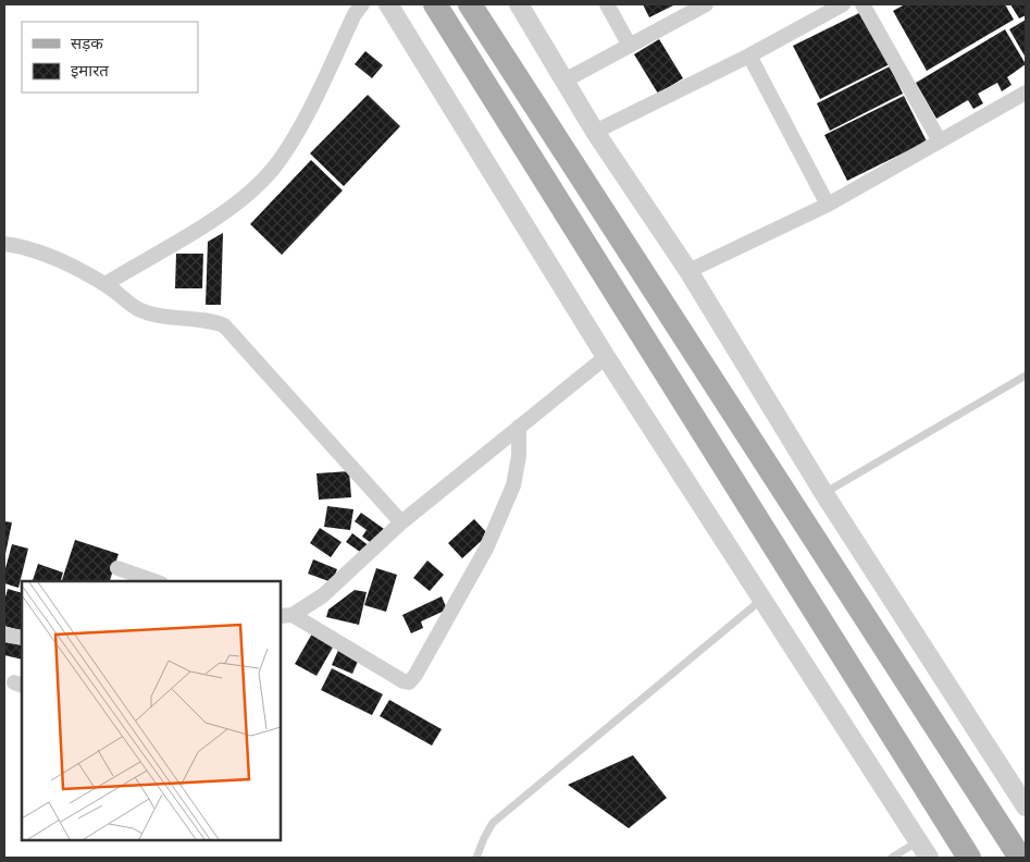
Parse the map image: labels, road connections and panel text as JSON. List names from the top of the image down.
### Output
{
  "legend": ["सड़क", "इमारत"]
}
